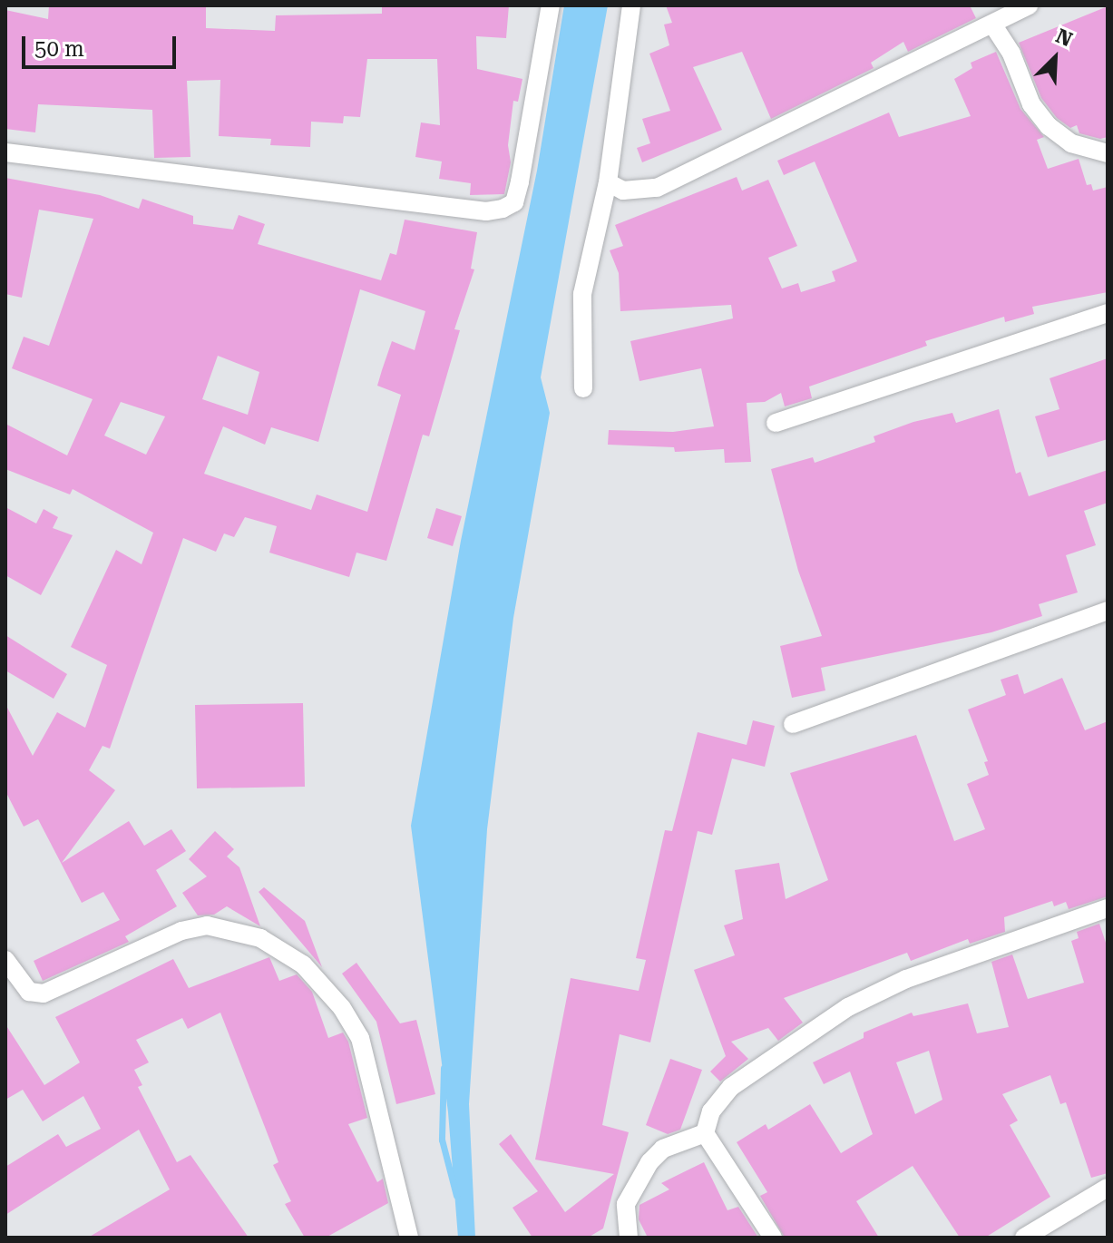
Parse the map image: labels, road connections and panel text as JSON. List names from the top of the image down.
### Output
{
  "scale_bar": "50 m",
  "north": "top right"
}
